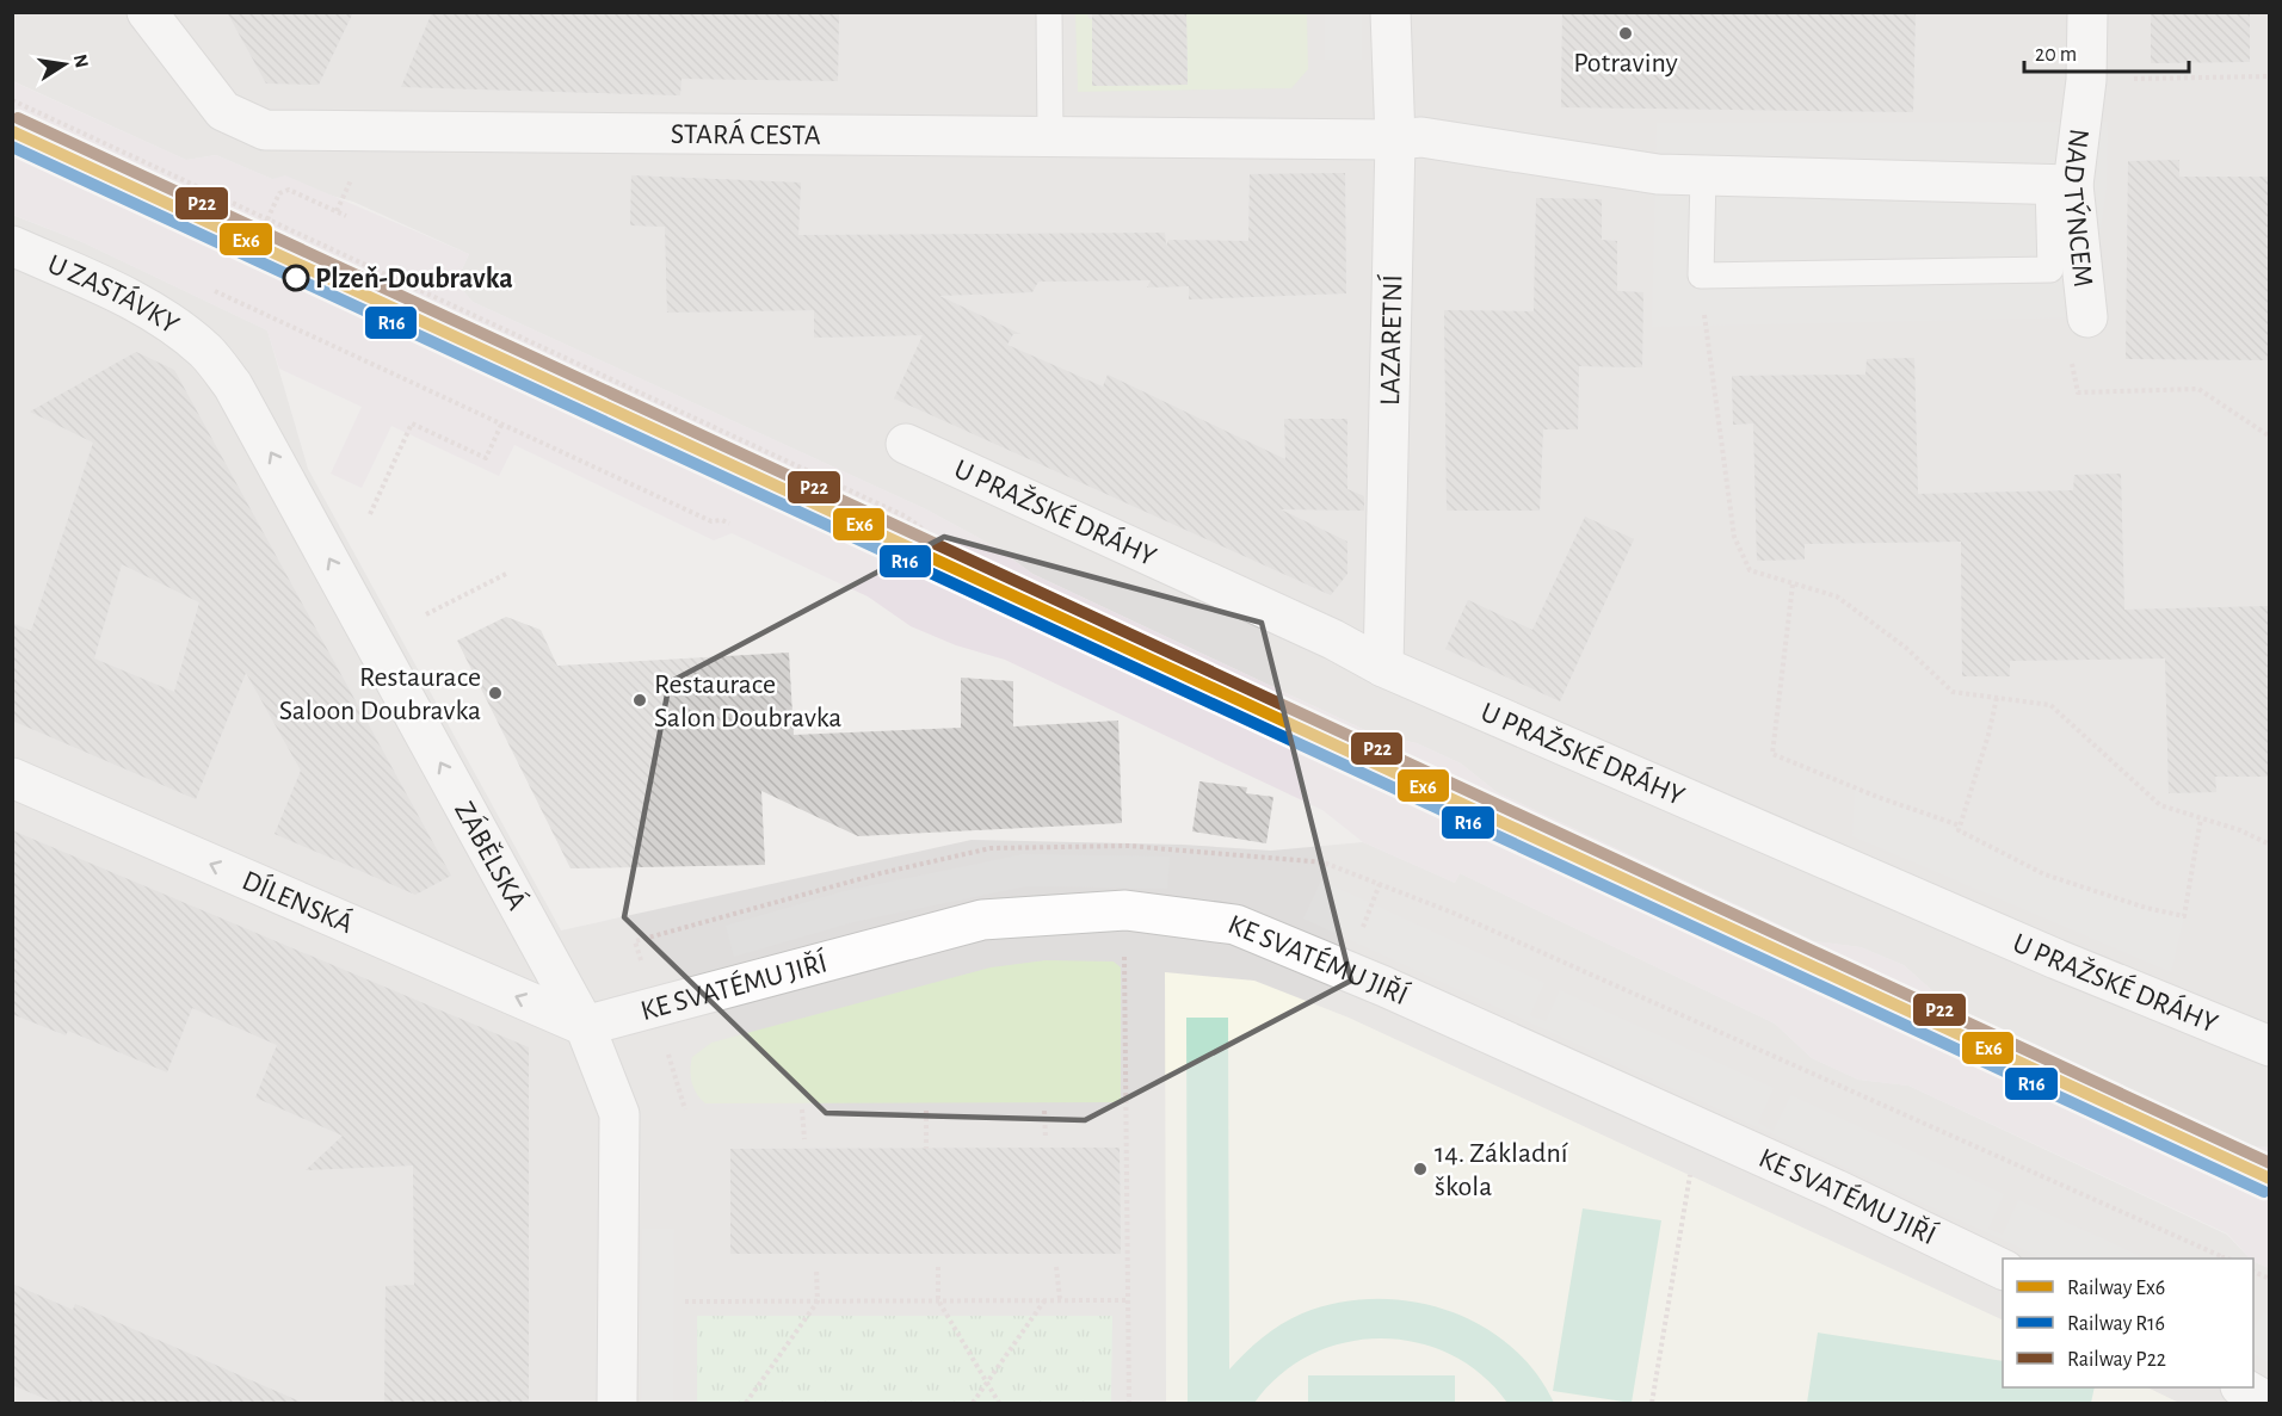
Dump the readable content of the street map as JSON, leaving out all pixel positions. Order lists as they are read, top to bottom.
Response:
{
  "streets": {
    "street": [
      "STARÁ CESTA",
      "NAD TÝNCEM",
      "U ZASTÁVKY",
      "LAZARETNÍ",
      "U PRAŽSKÉ DRÁHY",
      "ZÁBĚLSKÁ",
      "DÍLENSKÁ",
      "KE SVATÉMU JIŘÍ"
    ]
  },
  "crossings": [
    ["STARÁ CESTA", "NAD TÝNCEM"],
    ["STARÁ CESTA", "LAZARETNÍ"],
    ["U ZASTÁVKY", "ZÁBĚLSKÁ"],
    ["LAZARETNÍ", "U PRAŽSKÉ DRÁHY"],
    ["ZÁBĚLSKÁ", "DÍLENSKÁ"],
    ["ZÁBĚLSKÁ", "KE SVATÉMU JIŘÍ"],
    ["DÍLENSKÁ", "KE SVATÉMU JIŘÍ"]
  ],
  "one_way": ["ZÁBĚLSKÁ", "DÍLENSKÁ"],
  "places": [
    "Potraviny",
    "Plzeň-Doubravka",
    "Restaurace Saloon Doubravka",
    "Restaurace Salon Doubravka",
    "14. Základní škola"
  ],
  "lines": ["rail line P22", "rail line Ex6", "rail line R16"],
  "legend": ["Railway Ex6", "Railway R16", "Railway P22"],
  "scale_bar": "20 m",
  "north": "right"
}
